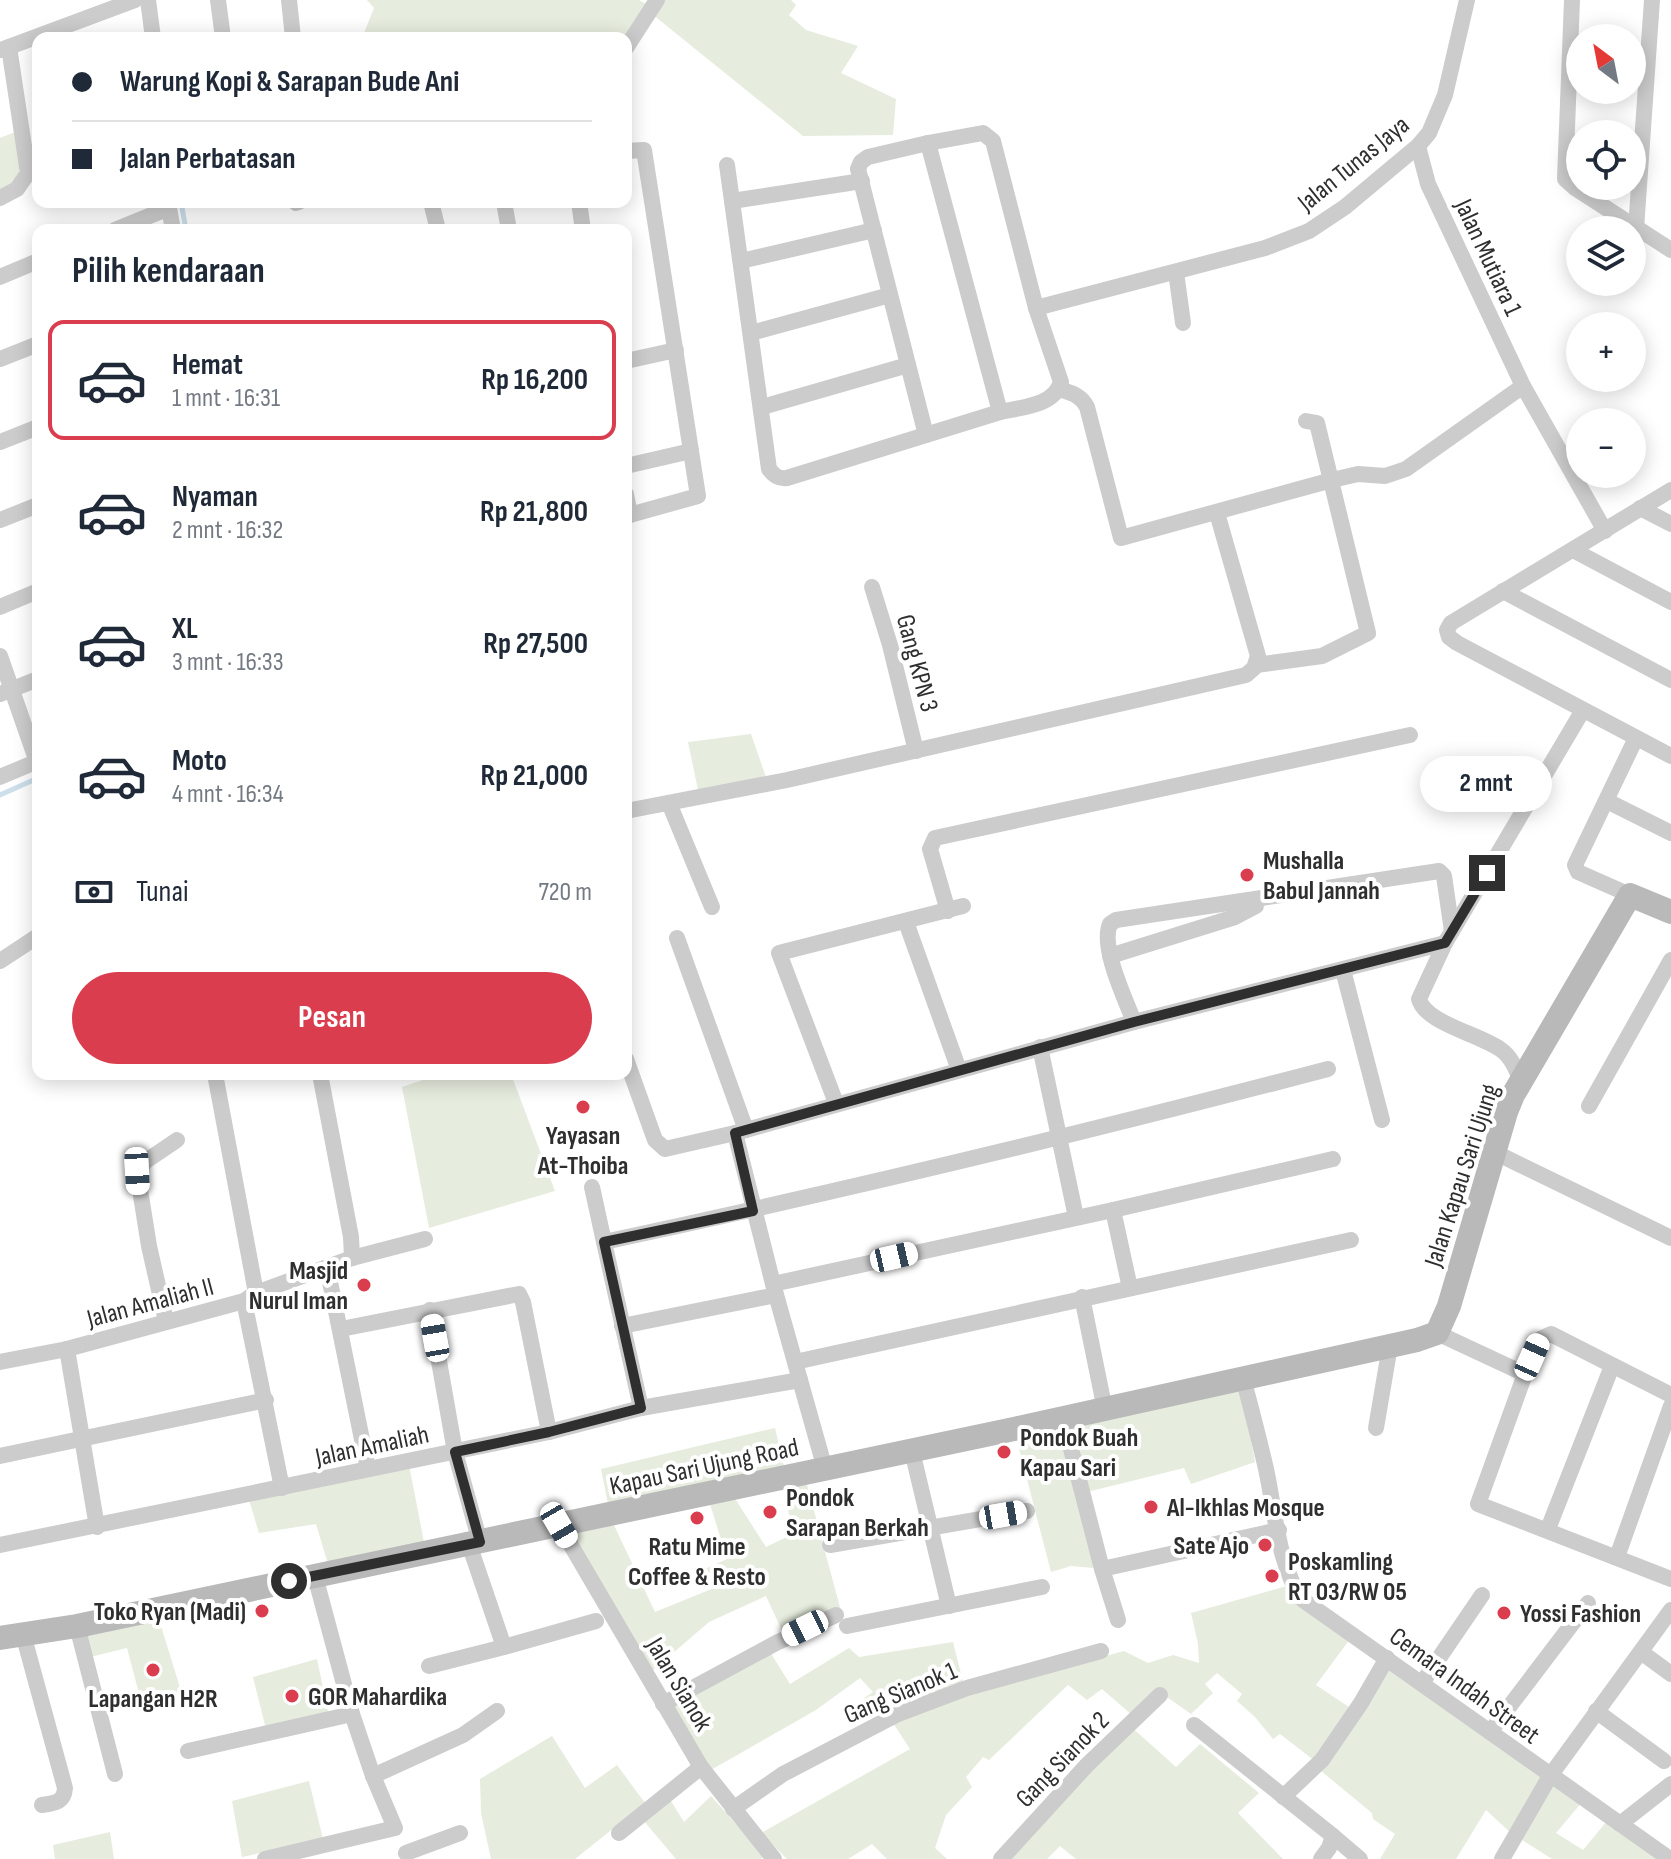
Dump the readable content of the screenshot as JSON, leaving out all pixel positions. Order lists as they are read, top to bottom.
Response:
{
  "streets": {
    "street": [
      "Jalan Tunas Jaya",
      "Jalan Mutiara 1",
      "Gang KPN 3",
      "Jalan Kapau Sari Ujung",
      "Jalan Amaliah II",
      "Jalan Amaliah",
      "Kapau Sari Ujung Road",
      "Jalan Sianok",
      "Cemara Indah Street",
      "Gang Sianok 1",
      "Gang Sianok 2"
    ]
  },
  "crossings": [
    ["Jalan Tunas Jaya", "Jalan Mutiara 1"],
    ["Jalan Kapau Sari Ujung", "Kapau Sari Ujung Road"],
    ["Kapau Sari Ujung Road", "Jalan Sianok"],
    ["Kapau Sari Ujung Road", "Cemara Indah Street"],
    ["Jalan Sianok", "Gang Sianok 1"]
  ],
  "places": [
    "Mushalla Babul Jannah",
    "Yayasan At-Thoiba",
    "Masjid Nurul Iman",
    "Pondok Buah Kapau Sari",
    "Al-Ikhlas Mosque",
    "Pondok Sarapan Berkah",
    "Ratu Mime Coffee & Resto",
    "Sate Ajo",
    "Poskamling RT 03/RW 05",
    "Toko Ryan (Madi)",
    "Yossi Fashion",
    "Lapangan H2R",
    "GOR Mahardika"
  ],
  "north": "top left",
  "page": {
    "map_buttons": ["+", "−"],
    "banner": ["Warung Kopi & Sarapan Bude Ani", "Jalan Perbatasan"],
    "heading": "Pilih kendaraan",
    "list": [
      {
        "name": "Hemat",
        "note": "1 mnt · 16:31",
        "value": "Rp 16,200"
      },
      {
        "name": "Nyaman",
        "note": "2 mnt · 16:32",
        "value": "Rp 21,800"
      },
      {
        "name": "XL",
        "note": "3 mnt · 16:33",
        "value": "Rp 27,500"
      },
      {
        "name": "Moto",
        "note": "4 mnt · 16:34",
        "value": "Rp 21,000"
      }
    ],
    "bubble": "2 mnt",
    "pay": ["Tunai", "720 m"],
    "buttons": "Pesan"
  }
}
